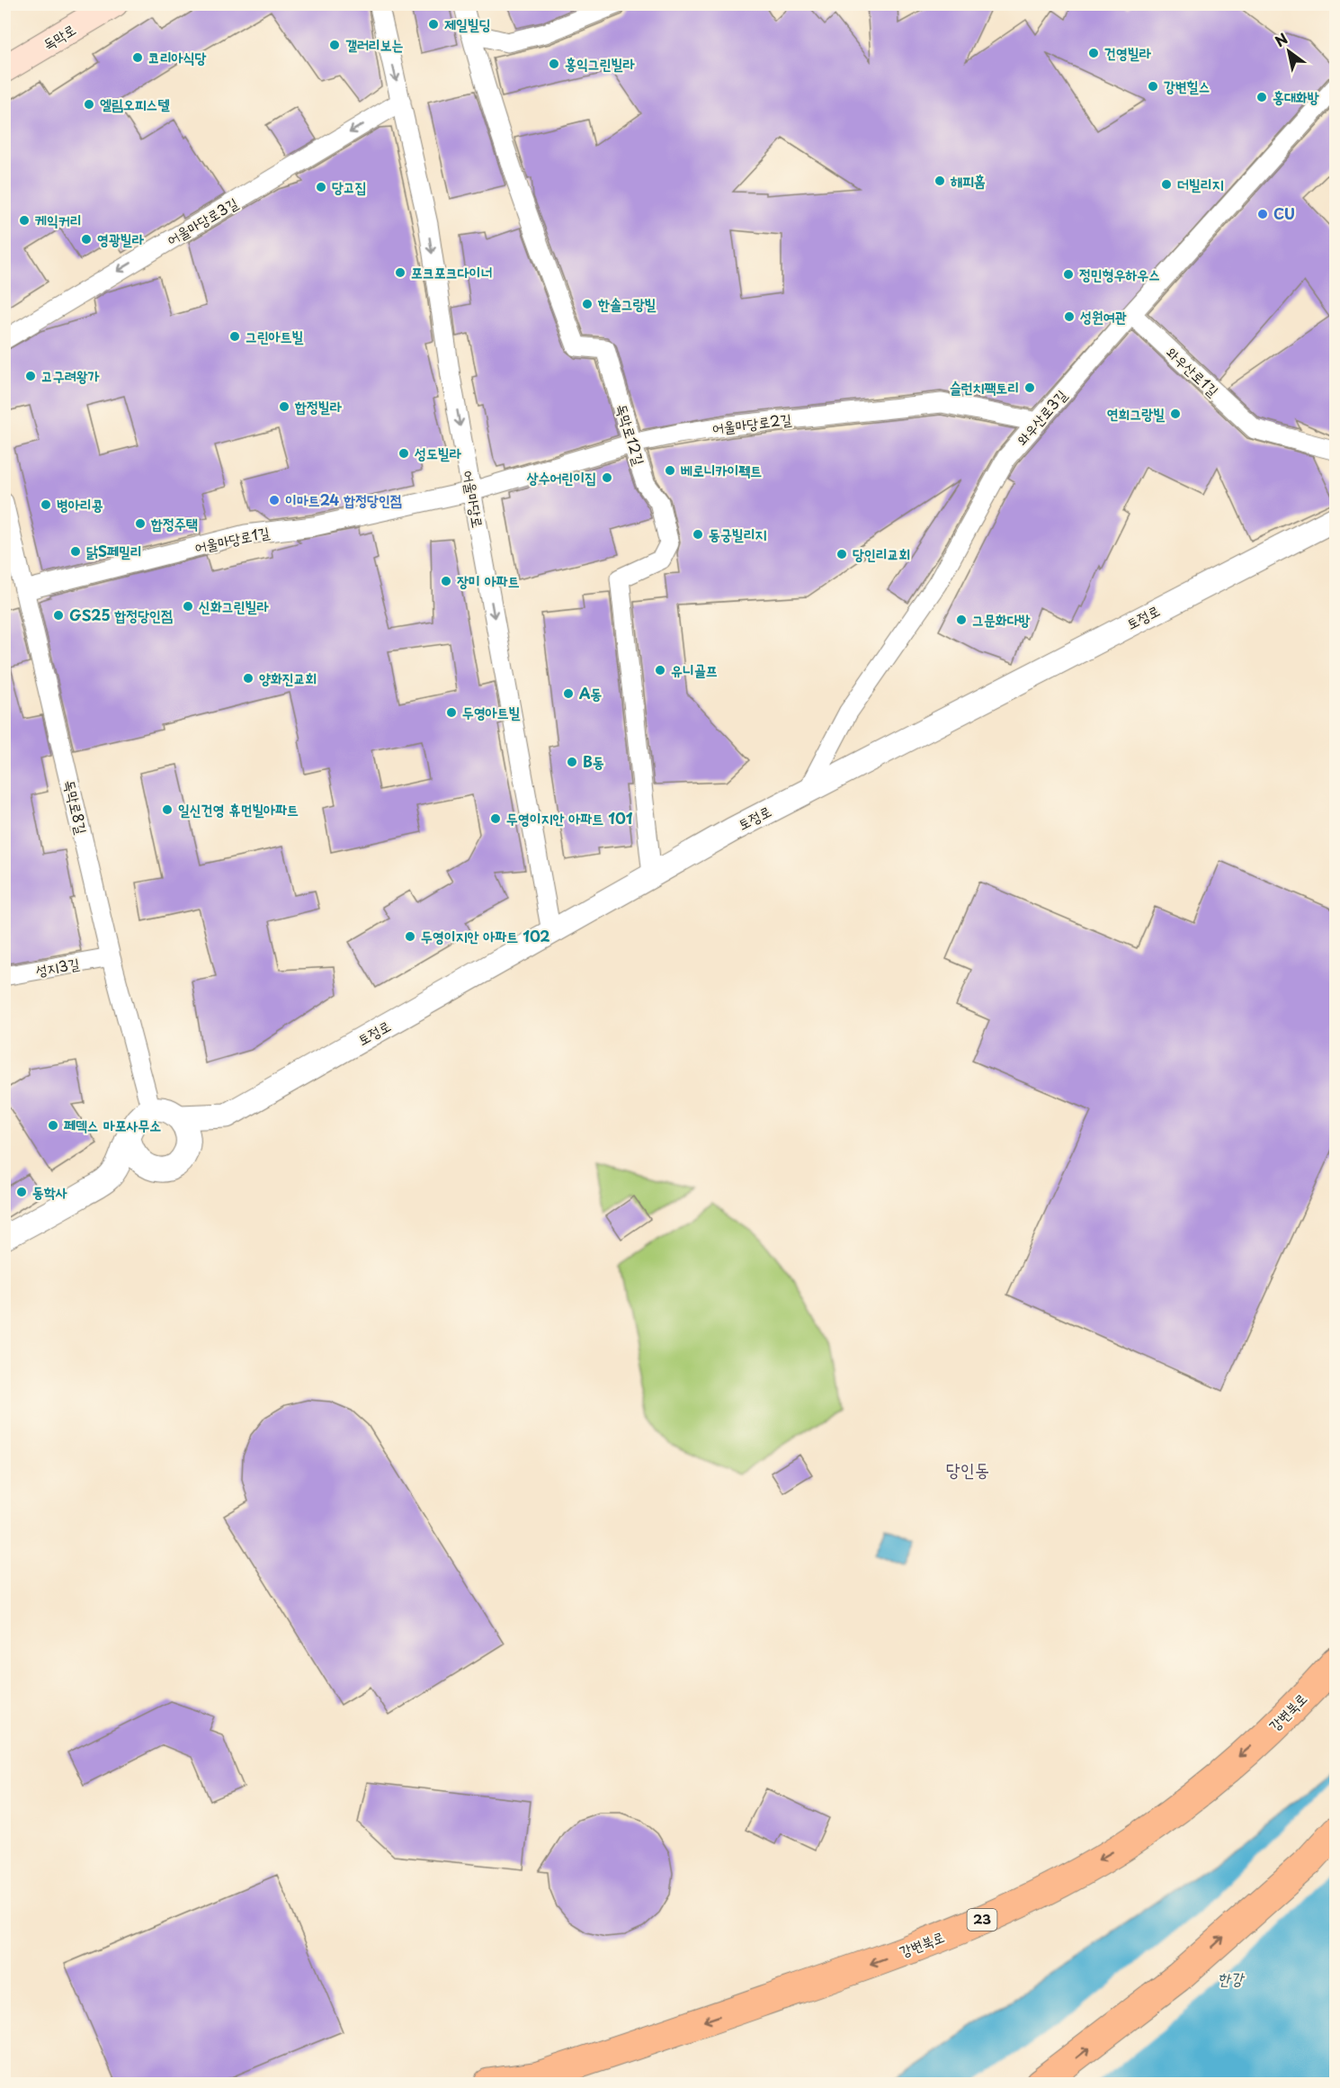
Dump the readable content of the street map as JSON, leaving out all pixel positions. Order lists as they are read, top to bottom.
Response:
{
  "streets": {
    "highway": ["강변북로", "23"],
    "main road": ["독막로"],
    "street": [
      "어울마당로3길",
      "와우산로1길",
      "와우산로3길",
      "어울마당로2길",
      "독막로12길",
      "어울마당로",
      "어울마당로1길",
      "토정로",
      "독막로8길",
      "성지3길"
    ]
  },
  "crossings": [
    ["어울마당로3길", "어울마당로"],
    ["와우산로1길", "와우산로3길"],
    ["와우산로3길", "어울마당로2길"],
    ["와우산로3길", "토정로"],
    ["어울마당로2길", "독막로12길"],
    ["어울마당로2길", "어울마당로"],
    ["어울마당로2길", "어울마당로1길"],
    ["독막로12길", "토정로"],
    ["어울마당로", "어울마당로1길"],
    ["어울마당로", "토정로"],
    ["어울마당로1길", "독막로8길"],
    ["토정로", "독막로8길"],
    ["독막로8길", "성지3길"]
  ],
  "one_way": ["어울마당로3길", "어울마당로"],
  "districts": ["당인동"],
  "water": ["한강"],
  "places": [
    "제일빌딩",
    "갤러리보는",
    "건영빌라",
    "코리아식당",
    "홍익그린빌라",
    "강변힐스",
    "홍대화방",
    "엘림오피스텔",
    "해피홈",
    "더빌리지",
    "당고집",
    "CU",
    "케익커리",
    "영광빌라",
    "포크포크다이너",
    "정민형우하우스",
    "한솔그랑빌",
    "성원여관",
    "그린아트빌",
    "고구려왕가",
    "슬런치팩토리",
    "합정빌라",
    "연희그랑빌",
    "성도빌라",
    "베로니카이펙트",
    "상수어린이집",
    "이마트24 합정당인점",
    "병아리콩",
    "합정주택",
    "동궁빌리지",
    "닭S페밀리",
    "당인리교회",
    "장미 아파트",
    "신화그린빌라",
    "GS25 합정당인점",
    "그문화다방",
    "유니골프",
    "양화진교회",
    "A동",
    "두영아트빌",
    "B동",
    "일신건영 휴먼빌아파트",
    "두영이지안 아파트 101",
    "두영이지안 아파트 102",
    "페덱스 마포사무소",
    "동학사"
  ],
  "north": "top left"
}
